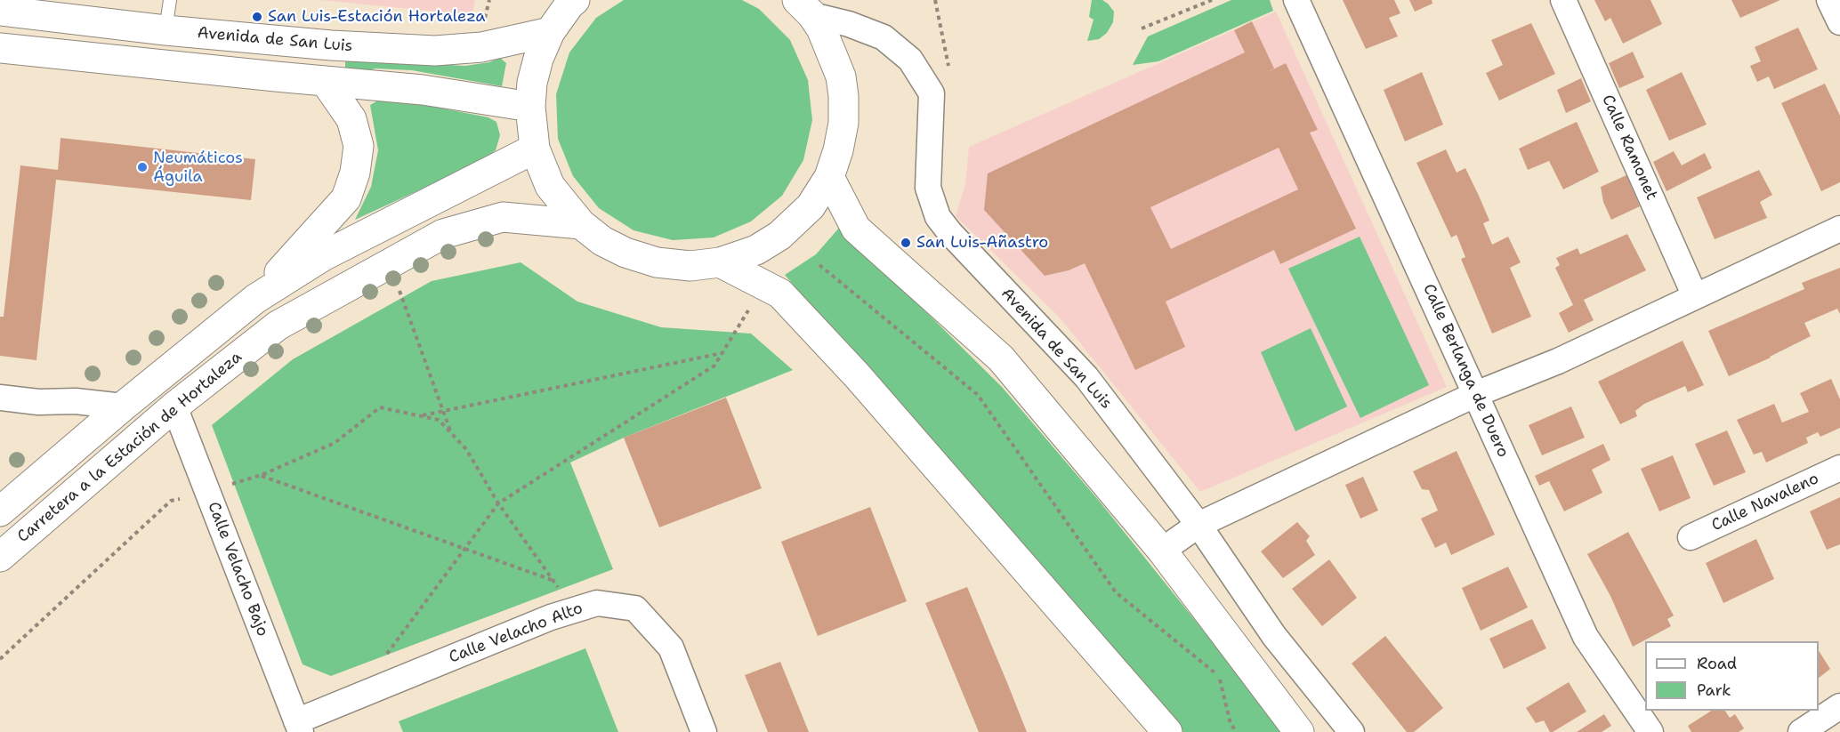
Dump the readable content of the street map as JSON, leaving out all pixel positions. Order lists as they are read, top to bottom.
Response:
{
  "streets": {
    "street": [
      "Avenida de San Luis",
      "Calle Ramonet",
      "Calle Berlanga de Duero",
      "Carretera a la Estación de Hortaleza",
      "Calle Navaleno",
      "Calle Velacho Bajo",
      "Calle Velacho Alto"
    ]
  },
  "crossings": [
    ["Carretera a la Estación de Hortaleza", "Calle Velacho Bajo"],
    ["Calle Velacho Bajo", "Calle Velacho Alto"]
  ],
  "places": ["San Luis-Estación Hortaleza", "Neumáticos Águila", "San Luis-Añastro"],
  "legend": ["Road", "Park"]
}
